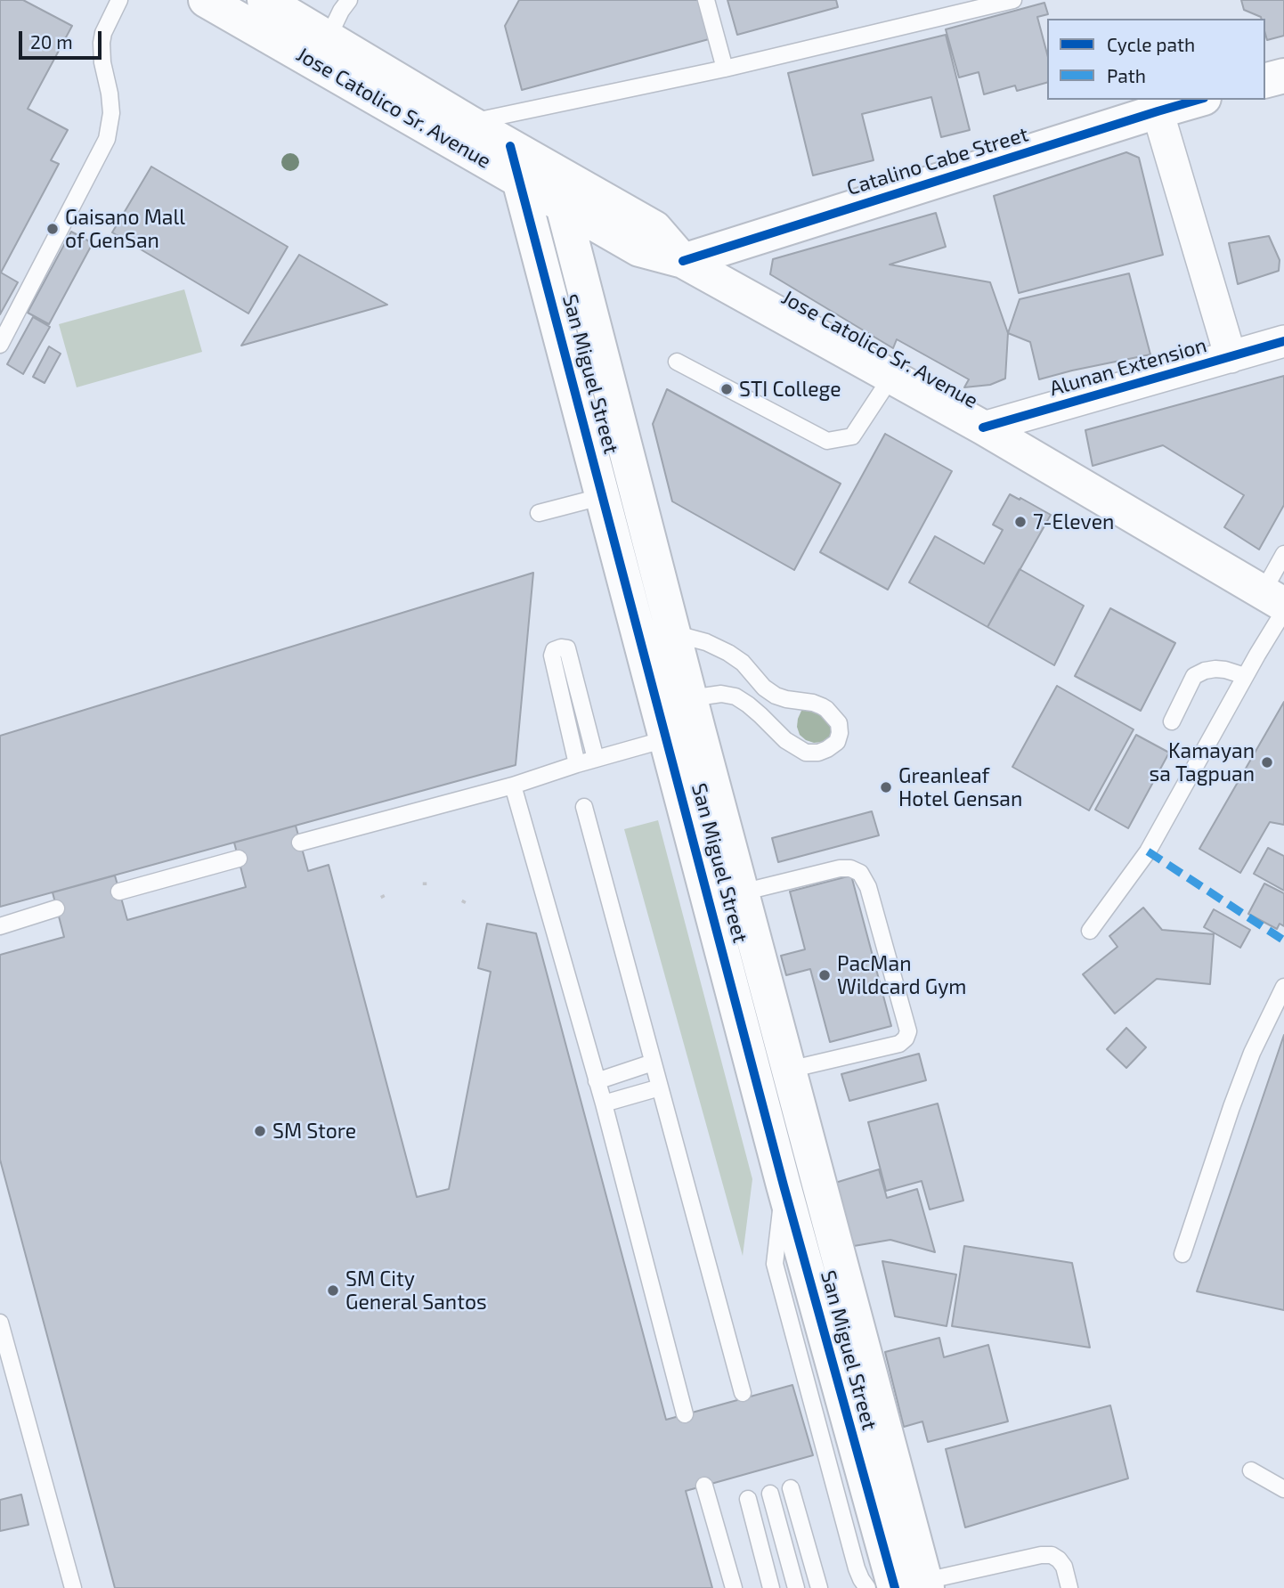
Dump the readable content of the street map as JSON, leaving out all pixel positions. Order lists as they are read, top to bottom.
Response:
{
  "streets": {
    "street": [
      "Jose Catolico Sr. Avenue",
      "Catalino Cabe Street",
      "Alunan Extension",
      "San Miguel Street"
    ]
  },
  "crossings": [
    ["Jose Catolico Sr. Avenue", "Catalino Cabe Street"],
    ["Jose Catolico Sr. Avenue", "Alunan Extension"],
    ["Jose Catolico Sr. Avenue", "San Miguel Street"]
  ],
  "places": [
    "Gaisano Mall of GenSan",
    "STI College",
    "7-Eleven",
    "Kamayan sa Tagpuan",
    "Greanleaf Hotel Gensan",
    "PacMan Wildcard Gym",
    "SM Store",
    "SM City General Santos"
  ],
  "legend": ["Cycle path", "Path"],
  "scale_bar": "20 m"
}
